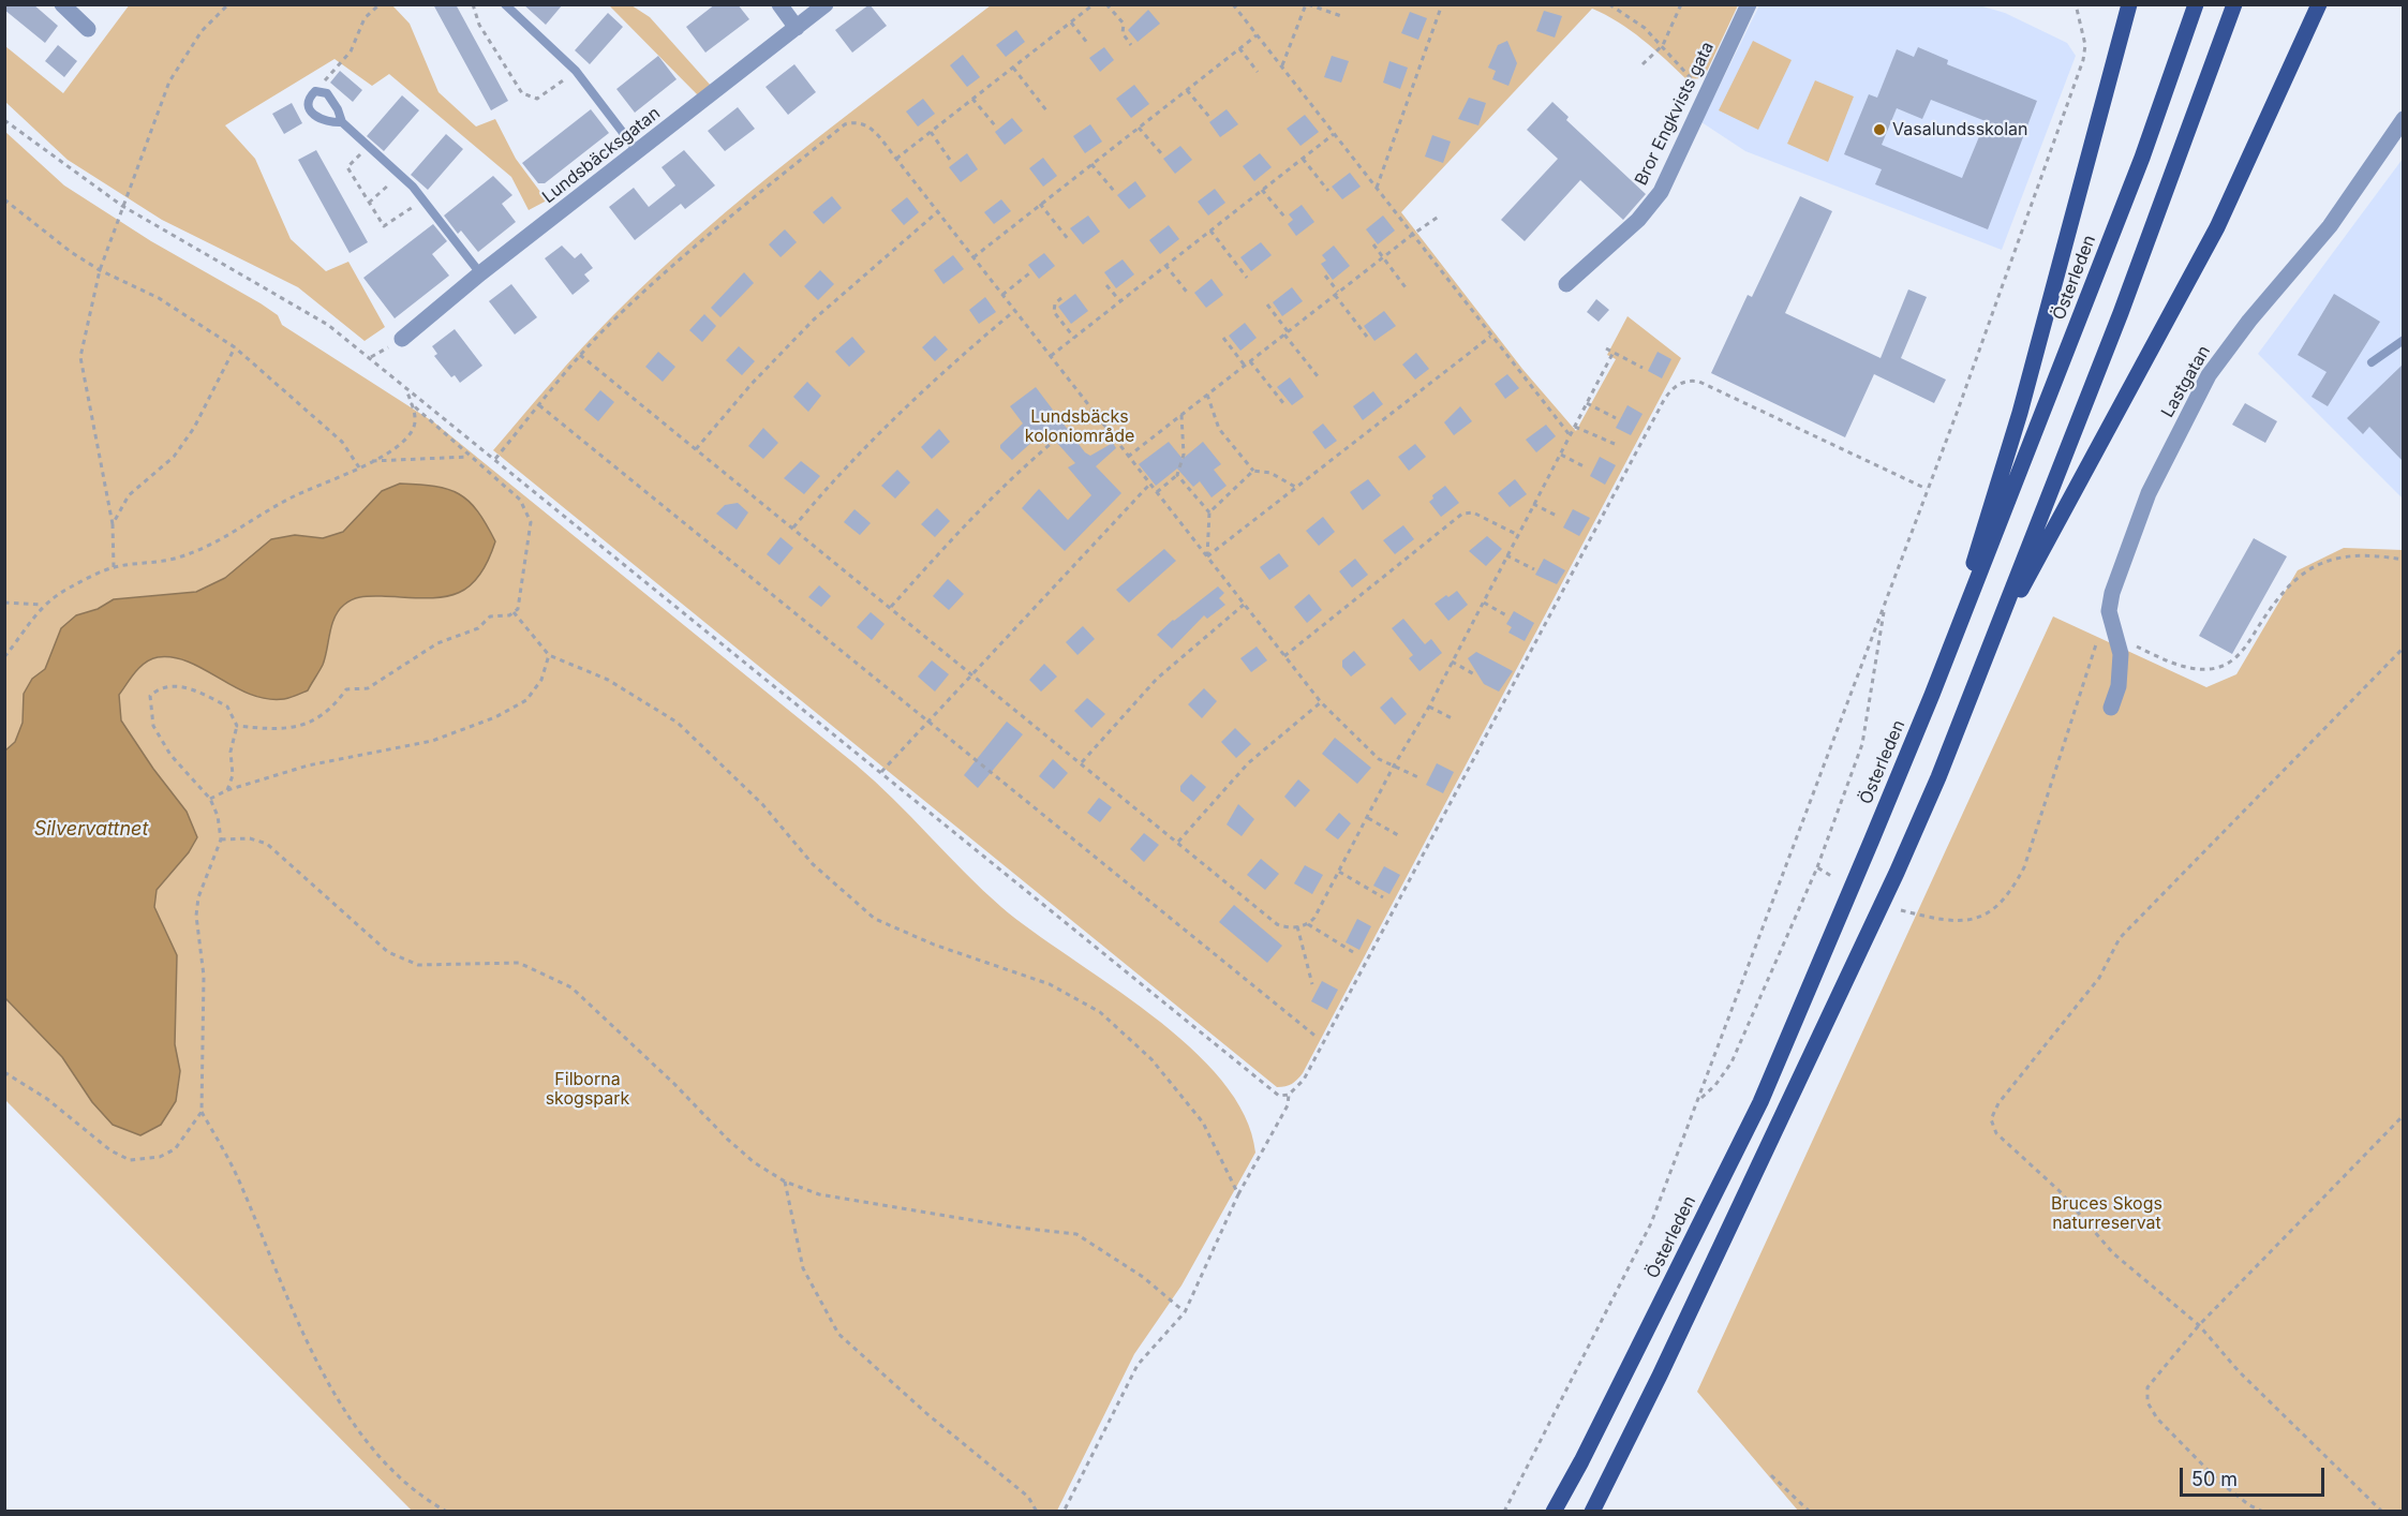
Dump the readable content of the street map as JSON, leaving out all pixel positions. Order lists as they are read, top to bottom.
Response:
{
  "streets": {
    "main road": ["Österleden"],
    "street": ["Bror Engkvists gata", "Lundsbäcksgatan", "Lastgatan"]
  },
  "water": ["Silvervattnet"],
  "parks": ["Lundsbäcks koloniområde", "Filborna skogspark", "Bruces Skogs naturreservat"],
  "places": ["Vasalundsskolan"],
  "scale_bar": "50 m"
}
